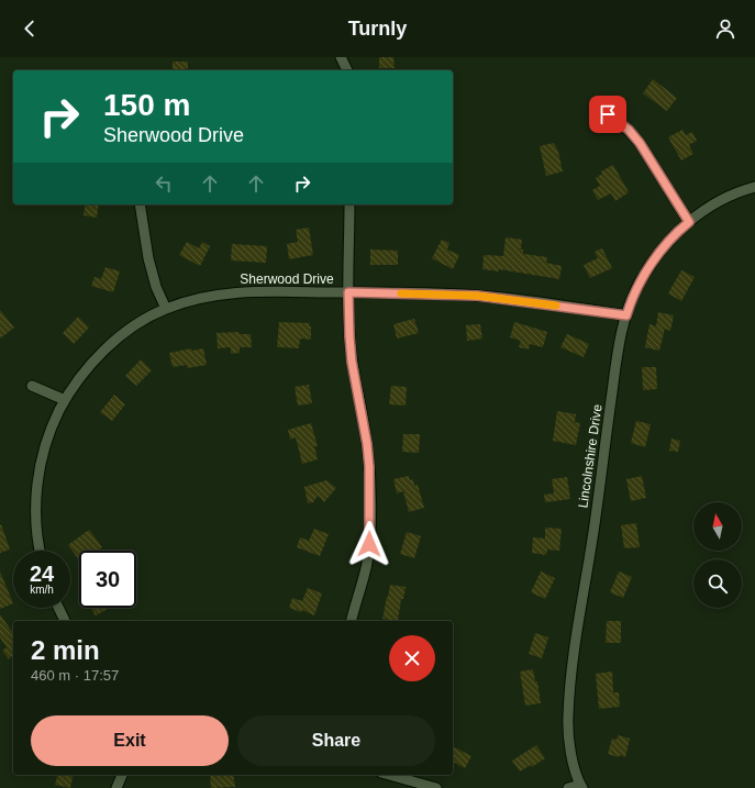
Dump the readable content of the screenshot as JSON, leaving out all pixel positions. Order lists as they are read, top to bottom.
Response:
{
  "streets": {
    "street": ["Sherwood Drive", "Lincolnshire Drive"]
  },
  "crossings": [
    ["Sherwood Drive", "Lincolnshire Drive"]
  ],
  "north": "top",
  "page": {
    "header": "Turnly",
    "turn": ["150 m", "Sherwood Drive"],
    "speed": "24 km/h",
    "limit": "30",
    "heading": ["2 min", "460 m · 17:57"],
    "buttons": ["Exit", "Share"]
  }
}
